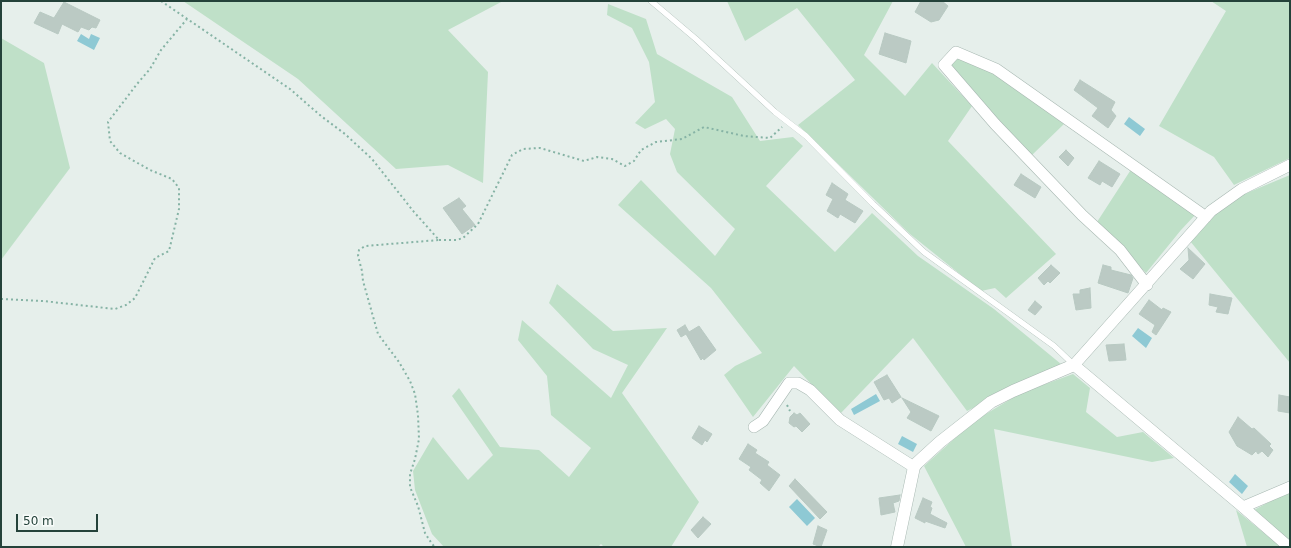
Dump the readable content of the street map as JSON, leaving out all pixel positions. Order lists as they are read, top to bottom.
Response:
{
  "scale_bar": "50 m"
}
